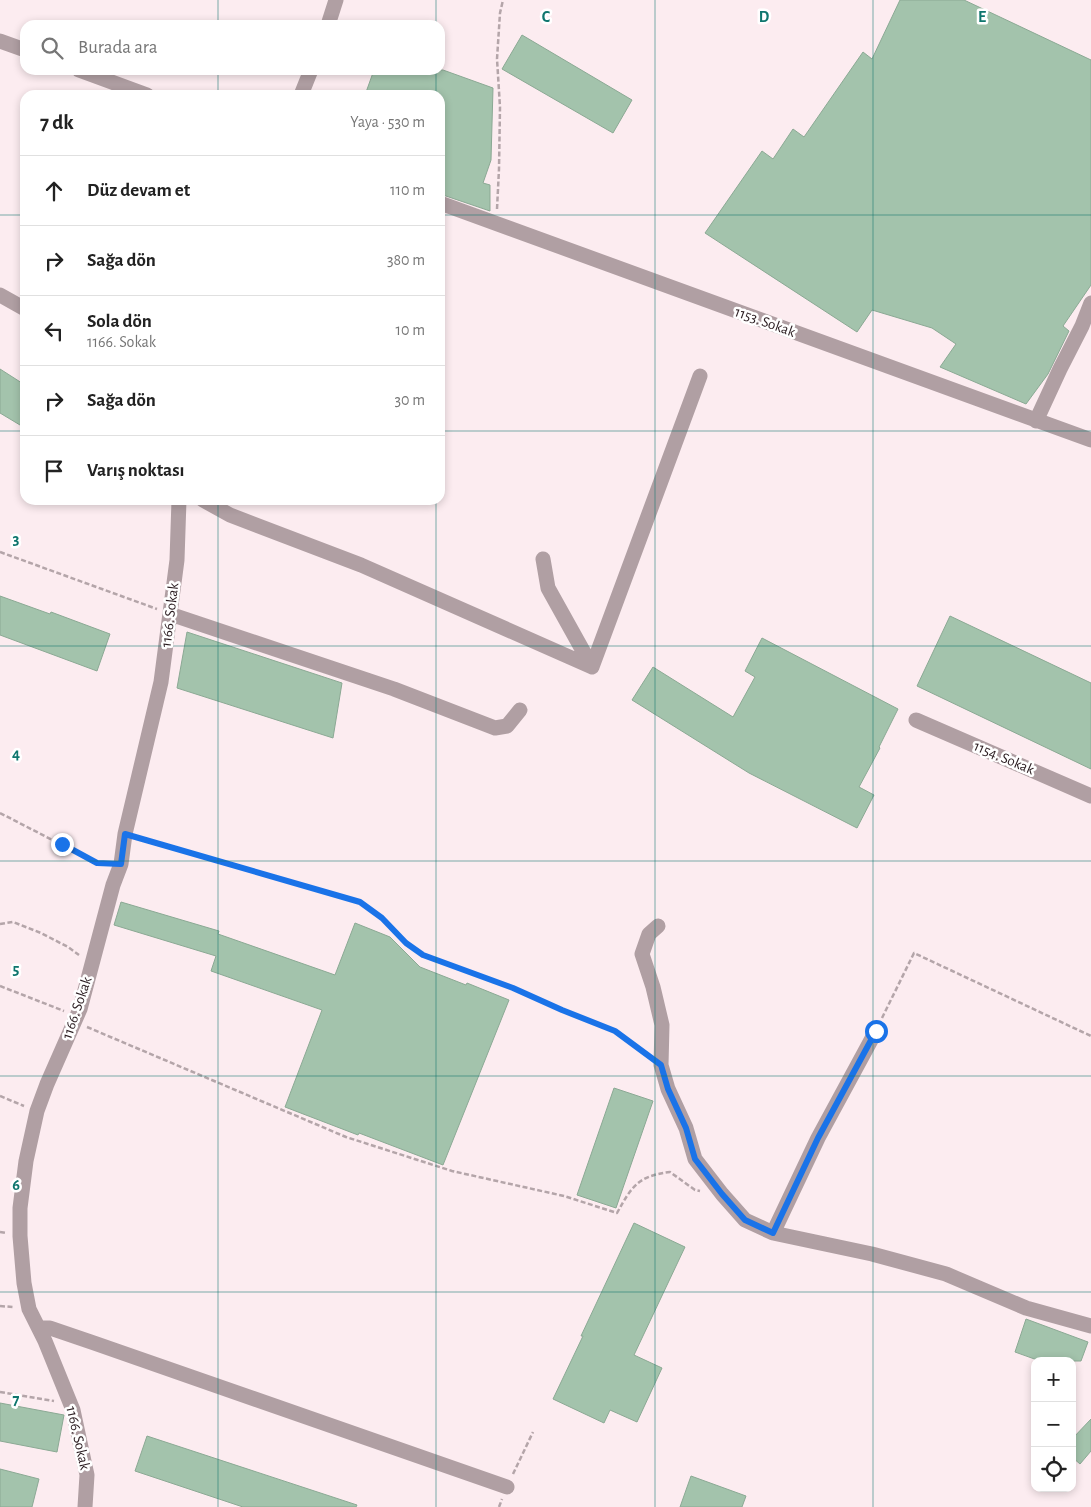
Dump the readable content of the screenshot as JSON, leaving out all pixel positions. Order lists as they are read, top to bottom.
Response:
{
  "streets": {
    "street": ["1153. Sokak", "1166. Sokak", "1154. Sokak"]
  },
  "page": {
    "search": "Burada ara",
    "heading": ["7 dk", "Yaya · 530 m"],
    "list": [
      ["Düz devam et", "110 m"],
      ["Sağa dön", "380 m"],
      ["Sola dön", "1166. Sokak", "10 m"],
      ["Sağa dön", "30 m"],
      "Varış noktası"
    ],
    "map_buttons": ["+", "−"]
  },
  "grid": {
    "columns": ["C", "D", "E"],
    "rows": [
      "3",
      "4",
      "5",
      "6",
      "7"
    ]
  }
}
